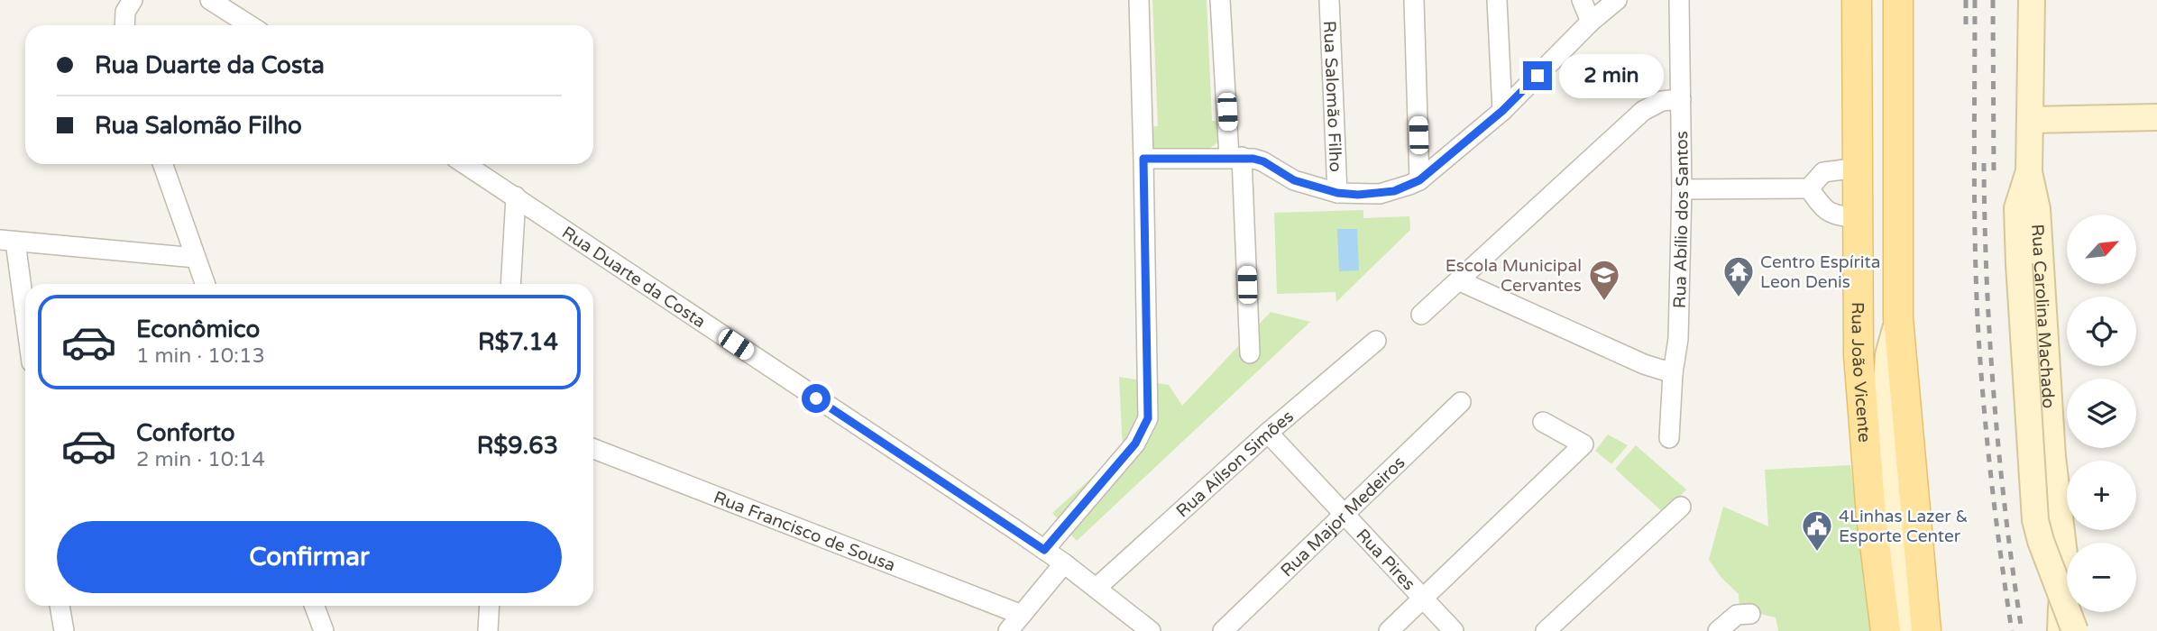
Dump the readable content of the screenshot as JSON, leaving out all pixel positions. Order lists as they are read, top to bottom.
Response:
{
  "streets": {
    "main road": ["Rua Carolina Machado", "Rua João Vicente"],
    "street": [
      "Rua Salomão Filho",
      "Rua Abílio dos Santos",
      "Rua Duarte da Costa",
      "Rua Aílson Simões",
      "Rua Major Medeiros",
      "Rua Francisco de Sousa",
      "Rua Pires"
    ]
  },
  "crossings": [
    ["Rua Duarte da Costa", "Rua Aílson Simões"],
    ["Rua Aílson Simões", "Rua Pires"],
    ["Rua Major Medeiros", "Rua Pires"]
  ],
  "places": {
    "temple": ["Centro Espírita Leon Denis"],
    "school or university": ["Escola Municipal Cervantes"],
    "public building": ["4Linhas Lazer & Esporte Center"]
  },
  "north": "top right",
  "page": {
    "banner": ["Rua Duarte da Costa", "Rua Salomão Filho"],
    "bubble": "2 min",
    "map_buttons": ["+", "−"],
    "list": [
      {
        "name": "Econômico",
        "note": "1 min · 10:13",
        "value": "R$7.14"
      },
      {
        "name": "Conforto",
        "note": "2 min · 10:14",
        "value": "R$9.63"
      }
    ],
    "buttons": "Confirmar"
  }
}
